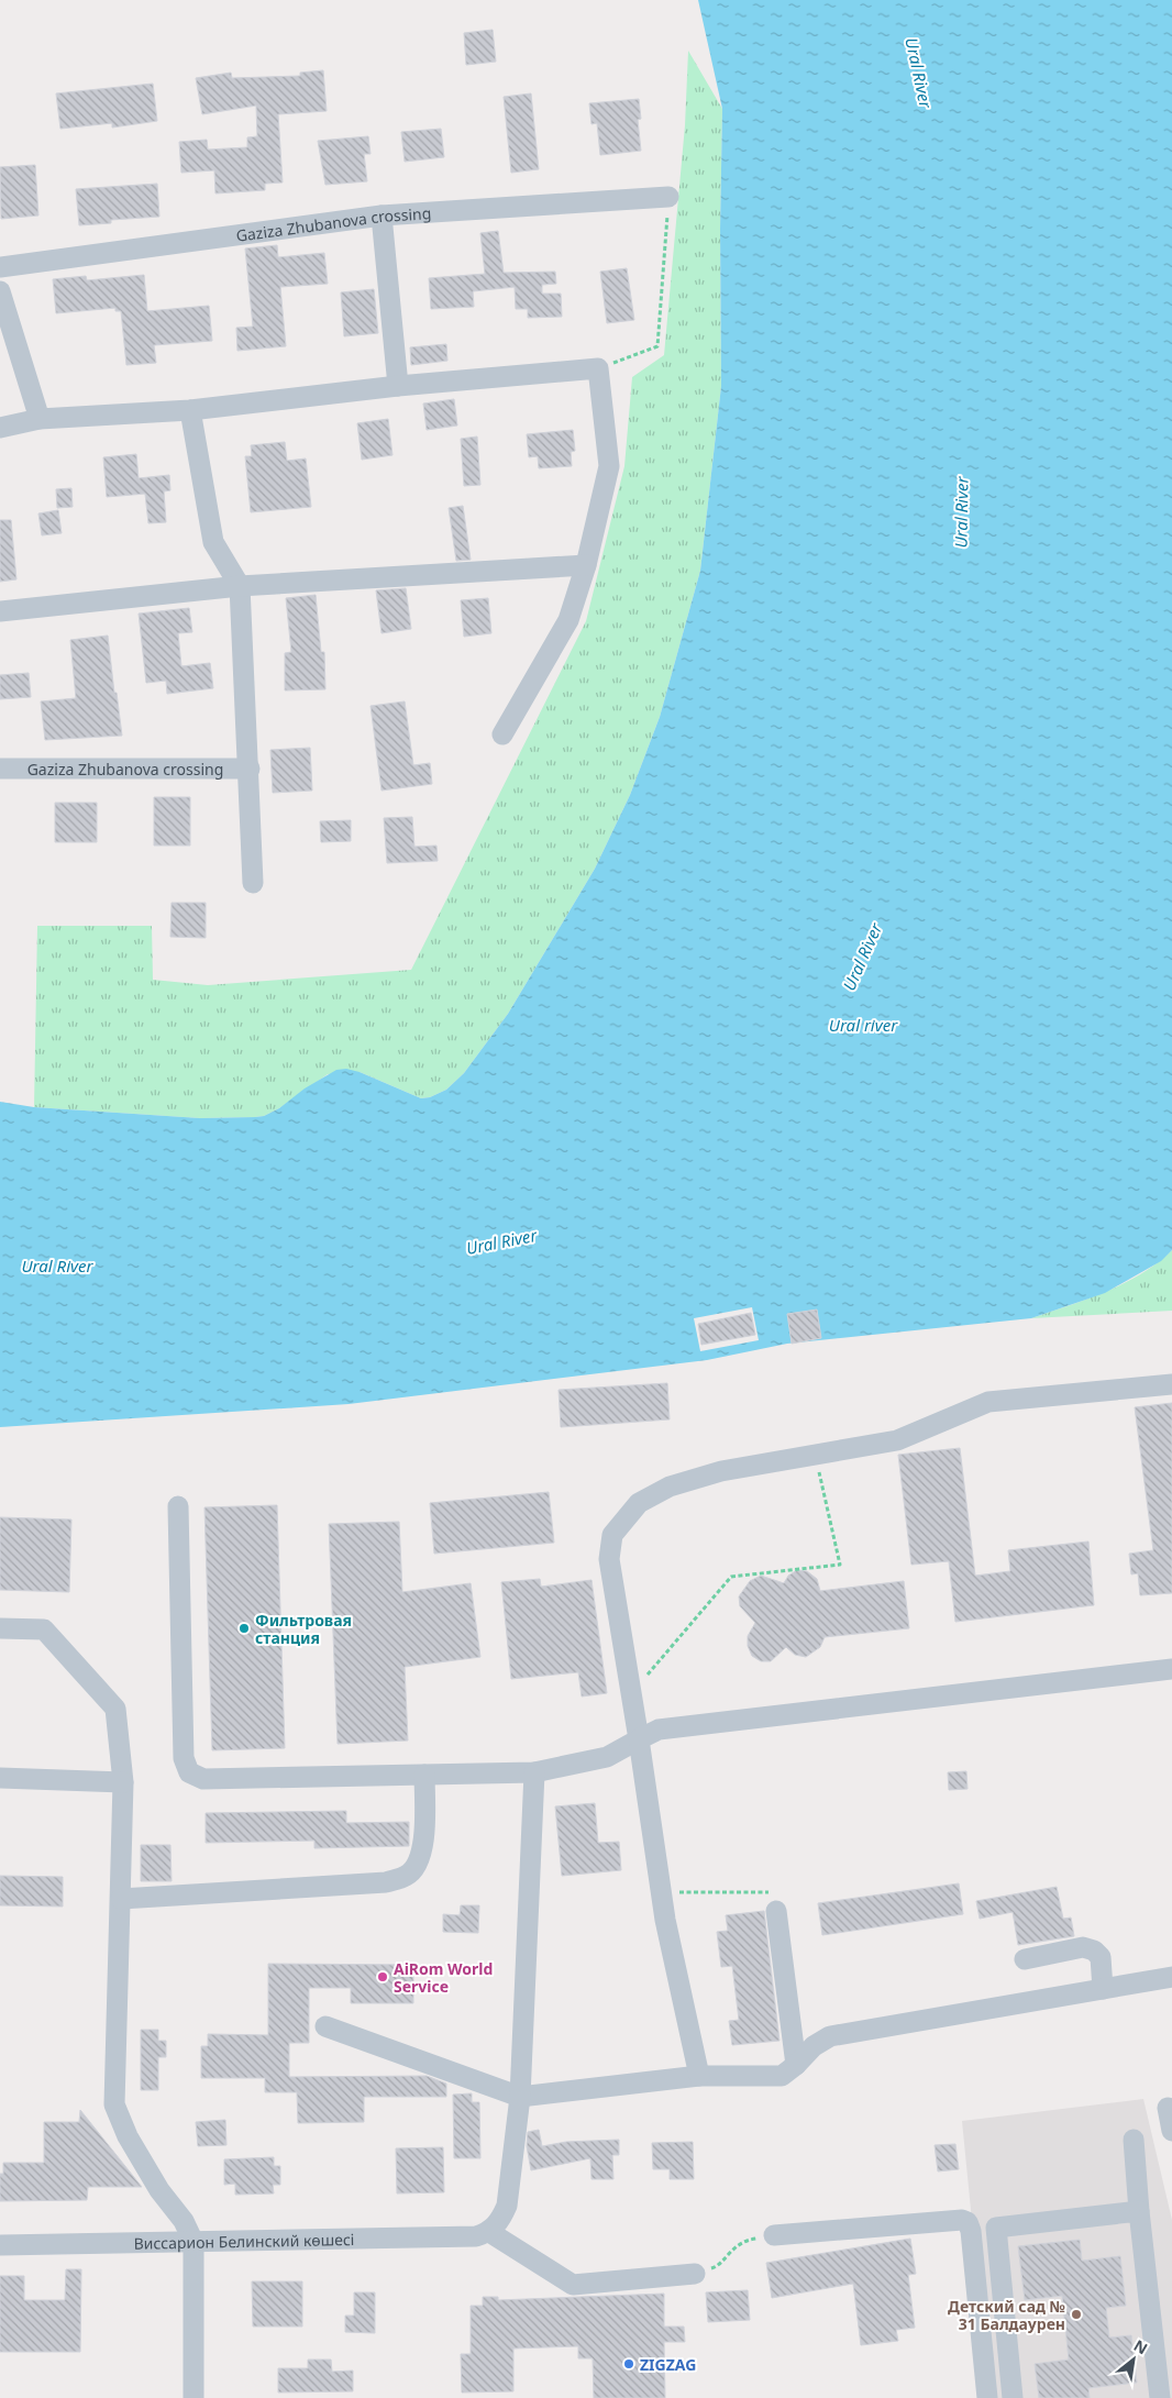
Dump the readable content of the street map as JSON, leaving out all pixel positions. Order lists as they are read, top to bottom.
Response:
{
  "streets": {
    "street": ["Gaziza Zhubanova crossing", "Виссарион Белинский көшесі"]
  },
  "water": ["Ural River", "Ural river"],
  "places": [
    "Фильтровая станция",
    "AiRom World Service",
    "Детский сад № 31 Балдаурен",
    "ZIGZAG"
  ],
  "north": "top right"
}
